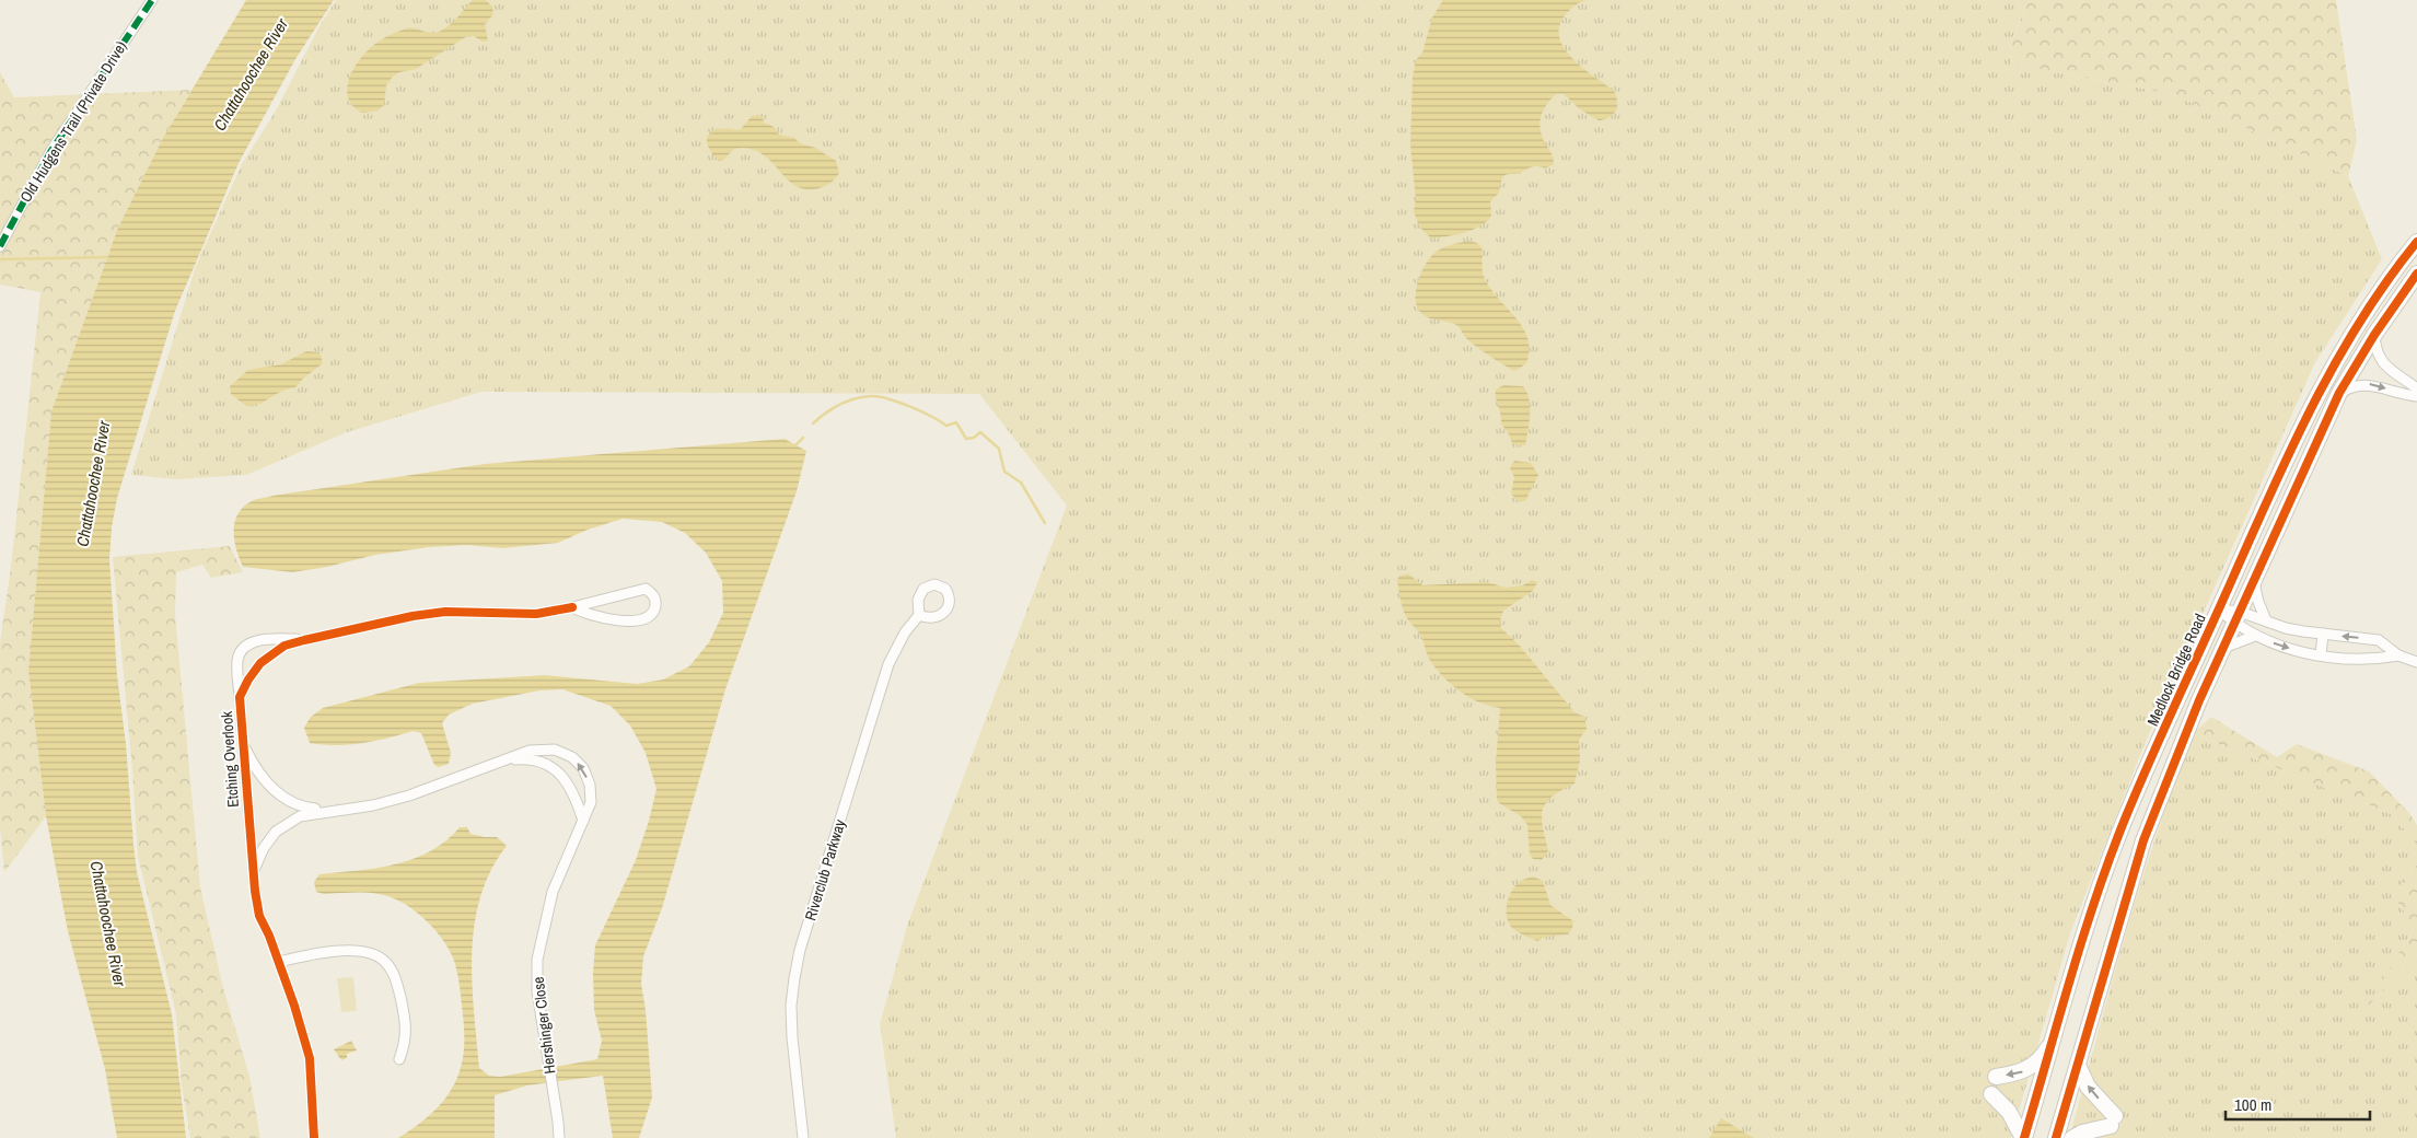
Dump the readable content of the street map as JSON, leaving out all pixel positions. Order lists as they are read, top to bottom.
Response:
{
  "streets": {
    "highway": ["Medlock Bridge Road"],
    "street": [
      "Old Hudgens Trail (Private Drive)",
      "Etching Overlook",
      "Riverclub Parkway",
      "Hershinger Close"
    ]
  },
  "crossings": [
    ["Etching Overlook", "Hershinger Close"]
  ],
  "water": ["Chattahoochee River"],
  "scale_bar": "100 m"
}
